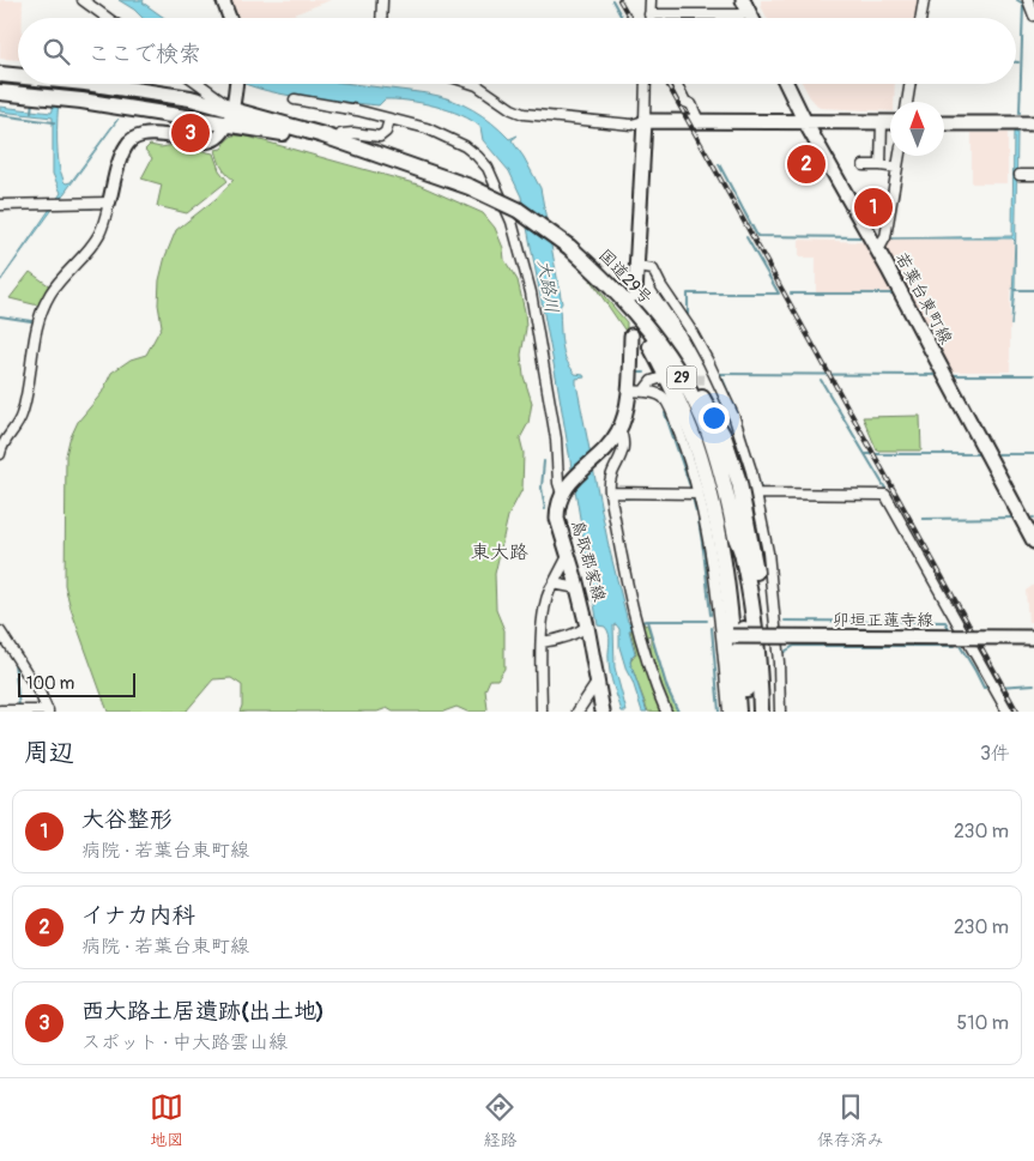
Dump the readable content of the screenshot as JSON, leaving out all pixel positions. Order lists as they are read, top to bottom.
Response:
{
  "streets": {
    "highway": ["国道29号", "29"],
    "main road": ["若葉台東町線", "鳥取郡家線", "卯垣正蓮寺線"]
  },
  "districts": ["東大路"],
  "water": ["大路川"],
  "scale_bar": "100 m",
  "north": "top",
  "page": {
    "search": "ここで検索",
    "pins": ["3", "2", "1"],
    "scale": "100 m",
    "heading": ["周辺", "3件"],
    "list": [
      {
        "mark": "1",
        "name": "大谷整形",
        "note": "病院 · 若葉台東町線",
        "value": "230 m"
      },
      {
        "mark": "2",
        "name": "イナカ内科",
        "note": "病院 · 若葉台東町線",
        "value": "230 m"
      },
      {
        "mark": "3",
        "name": "西大路土居遺跡(出土地)",
        "note": "スポット · 中大路雲山線",
        "value": "510 m"
      }
    ],
    "nav": ["地図", "経路", "保存済み"]
  }
}
